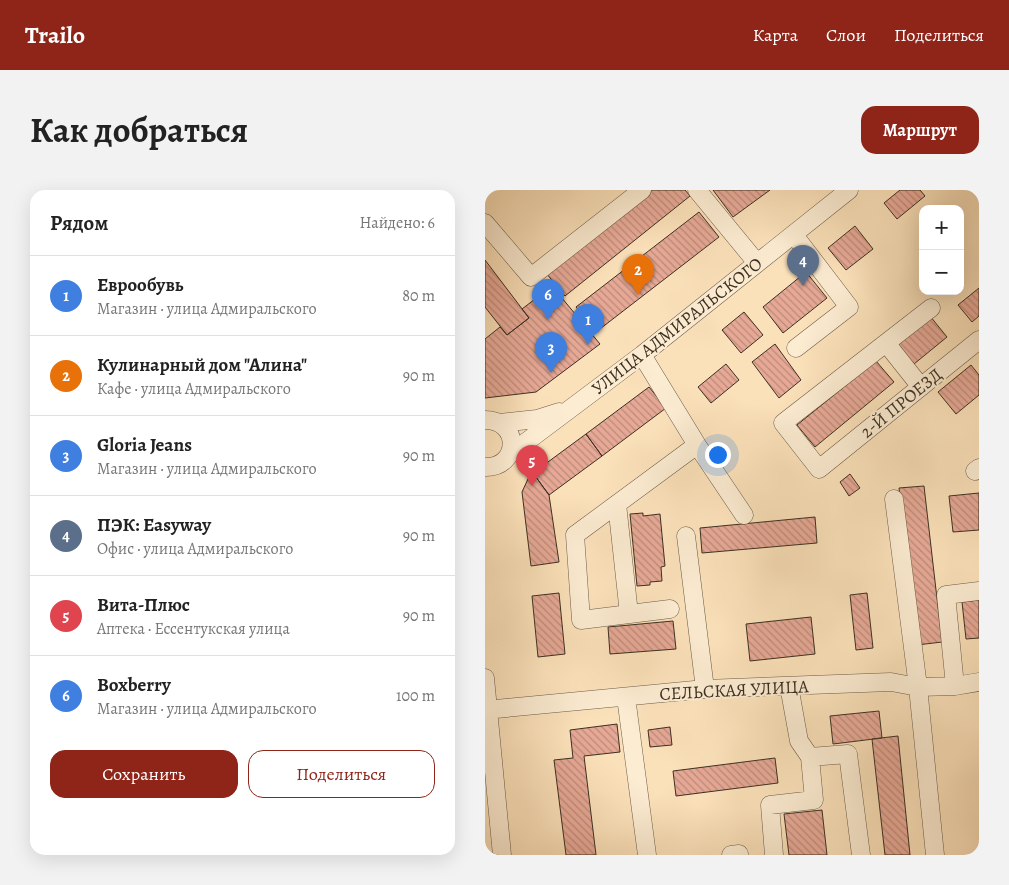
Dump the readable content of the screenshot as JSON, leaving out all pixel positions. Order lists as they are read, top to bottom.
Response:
{
  "streets": {
    "street": ["УЛИЦА АДМИРАЛЬСКОГО", "2-Й ПРОЕЗД", "СЕЛЬСКАЯ УЛИЦА"]
  },
  "page": {
    "header": "Trailo",
    "nav": ["Карта", "Слои", "Поделиться"],
    "title": "Как добраться",
    "buttons": [
      "Маршрут",
      ["Сохранить", "Поделиться"]
    ],
    "heading": ["Рядом", "Найдено: 6"],
    "map_buttons": ["+", "−"],
    "pins": [
      "4",
      "2",
      "6",
      "1",
      "3",
      "5"
    ],
    "list": [
      {
        "mark": "1",
        "name": "Еврообувь",
        "note": "Магазин · улица Адмиральского",
        "value": "80 m"
      },
      {
        "mark": "2",
        "name": "Кулинарный дом \"Алина\"",
        "note": "Кафе · улица Адмиральского",
        "value": "90 m"
      },
      {
        "mark": "3",
        "name": "Gloria Jeans",
        "note": "Магазин · улица Адмиральского",
        "value": "90 m"
      },
      {
        "mark": "4",
        "name": "ПЭК: Easyway",
        "note": "Офис · улица Адмиральского",
        "value": "90 m"
      },
      {
        "mark": "5",
        "name": "Вита-Плюс",
        "note": "Аптека · Ессентукская улица",
        "value": "90 m"
      },
      {
        "mark": "6",
        "name": "Boxberry",
        "note": "Магазин · улица Адмиральского",
        "value": "100 m"
      }
    ]
  }
}
